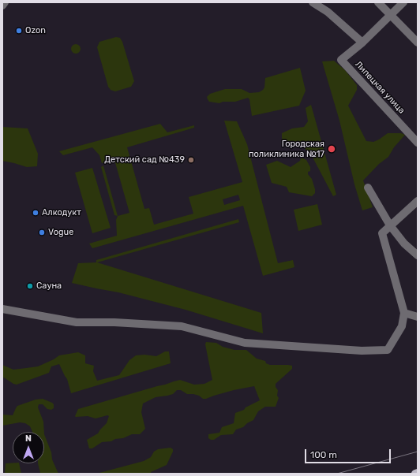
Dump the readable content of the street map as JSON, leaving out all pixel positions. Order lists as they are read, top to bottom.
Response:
{
  "streets": {
    "street": ["Липецкая улица"]
  },
  "places": [
    "Ozon",
    "Городская поликлиника №17",
    "Детский сад №439",
    "Алкодукт",
    "Vogue",
    "Сауна"
  ],
  "scale_bar": "100 m",
  "north": "top"
}
